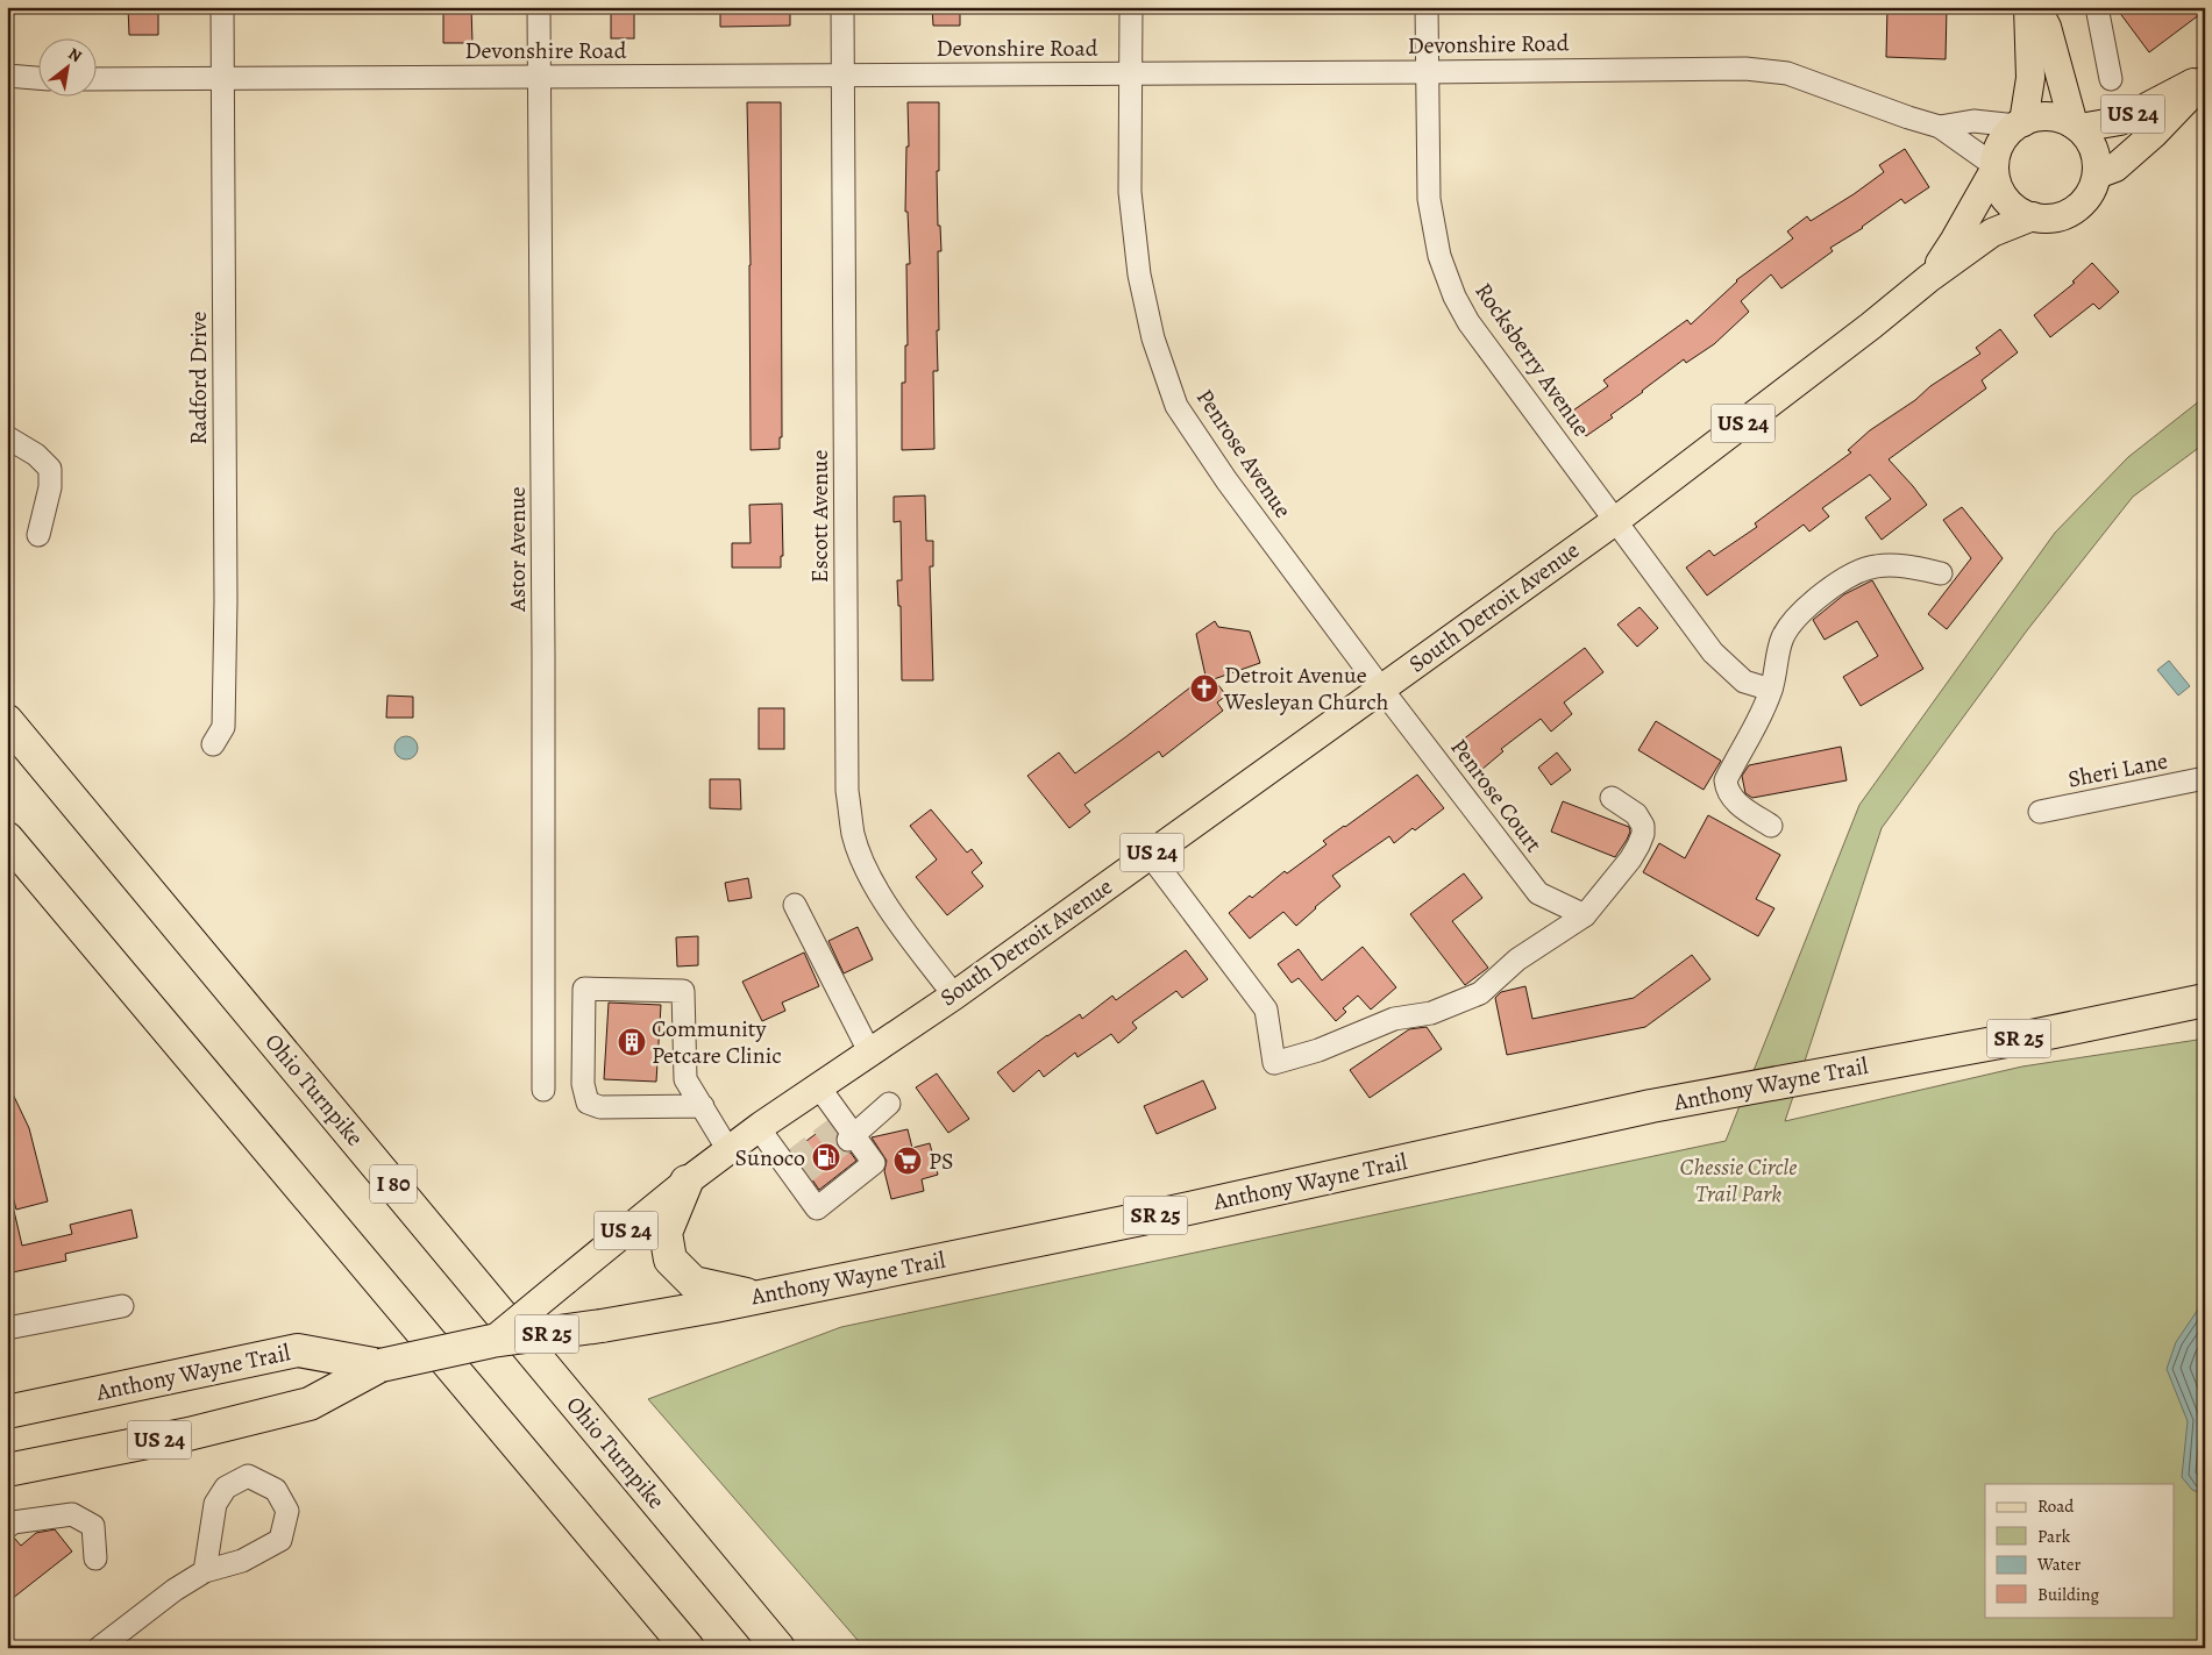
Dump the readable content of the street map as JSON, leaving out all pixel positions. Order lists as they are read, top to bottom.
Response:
{
  "streets": {
    "highway": [
      "US 24",
      "SR 25",
      "Anthony Wayne Trail",
      "Ohio Turnpike",
      "I 80"
    ],
    "main road": ["South Detroit Avenue"],
    "street": [
      "Devonshire Road",
      "Rocksberry Avenue",
      "Radford Drive",
      "Penrose Avenue",
      "Escott Avenue",
      "Astor Avenue",
      "Sheri Lane",
      "Penrose Court"
    ]
  },
  "crossings": [
    ["Devonshire Road", "US 24"],
    ["Devonshire Road", "Rocksberry Avenue"],
    ["Devonshire Road", "Radford Drive"],
    ["Devonshire Road", "Penrose Avenue"],
    ["Devonshire Road", "Escott Avenue"],
    ["Devonshire Road", "Astor Avenue"],
    ["Devonshire Road", "South Detroit Avenue"],
    ["US 24", "South Detroit Avenue"],
    ["Rocksberry Avenue", "South Detroit Avenue"],
    ["Penrose Avenue", "South Detroit Avenue"],
    ["Penrose Avenue", "Penrose Court"],
    ["Escott Avenue", "South Detroit Avenue"],
    ["South Detroit Avenue", "Penrose Court"],
    ["South Detroit Avenue", "Anthony Wayne Trail"]
  ],
  "parks": ["Chessie Circle Trail Park"],
  "places": {
    "church": ["Detroit Avenue Wesleyan Church"],
    "building": ["Community Petcare Clinic"],
    "fuel station": ["Sunoco"],
    "supermarket": ["PS"]
  },
  "legend": [
    "Road",
    "Park",
    "Water",
    "Building"
  ],
  "north": "top right"
}
